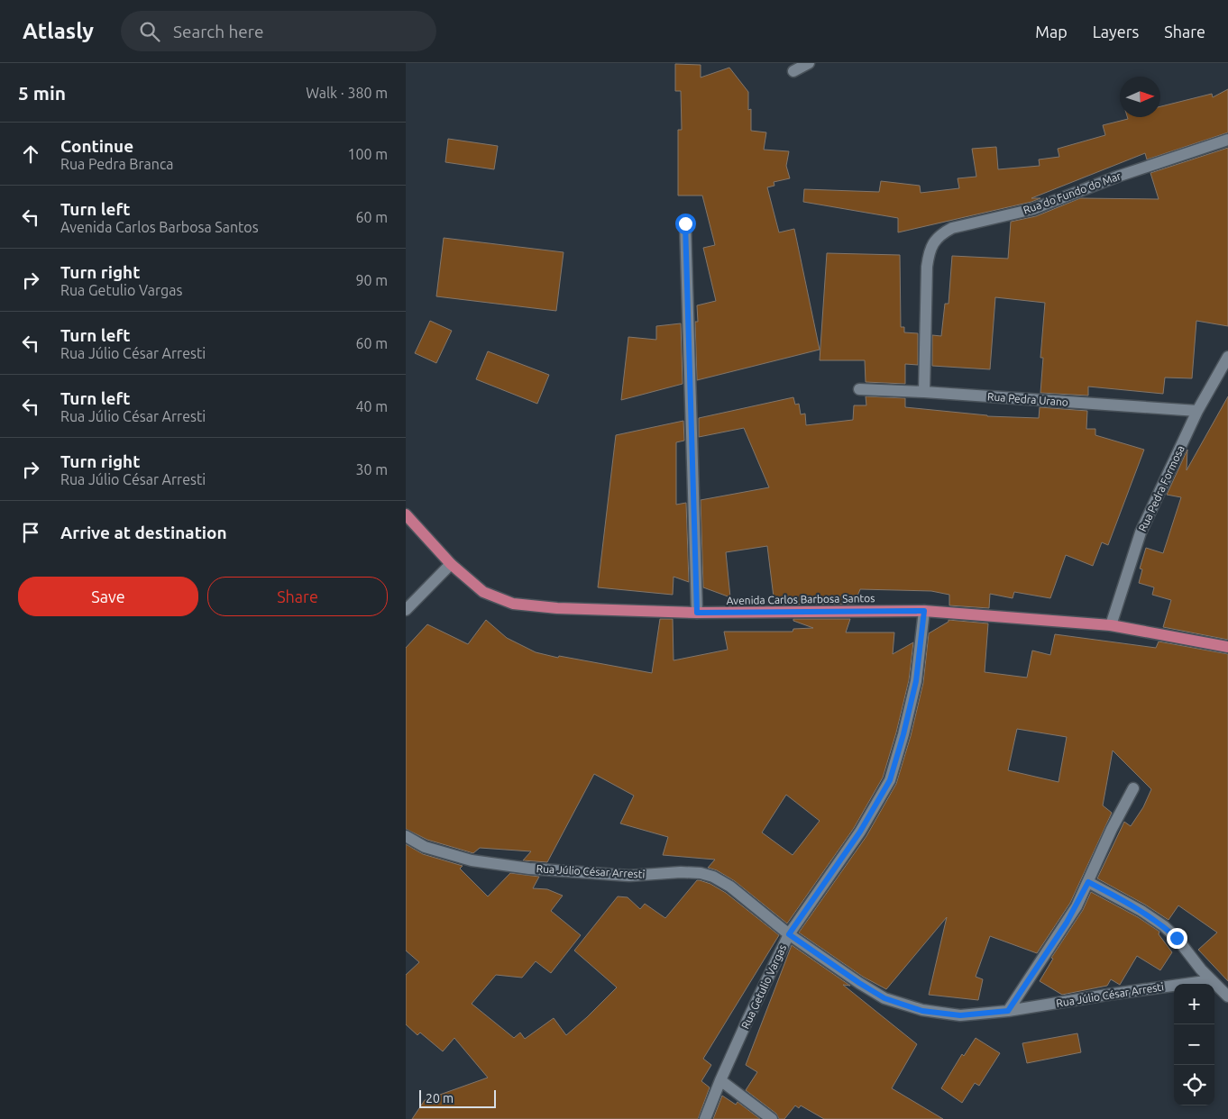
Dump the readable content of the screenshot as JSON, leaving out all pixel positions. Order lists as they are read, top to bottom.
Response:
{
  "streets": {
    "main road": ["Avenida Carlos Barbosa Santos"],
    "street": [
      "Rua do Fundo do Mar",
      "Rua Pedra Urano",
      "Rua Pedra Formosa",
      "Rua Júlio César Arresti",
      "Rua Getulio Vargas"
    ]
  },
  "crossings": [
    ["Rua do Fundo do Mar", "Rua Pedra Urano"],
    ["Rua Pedra Urano", "Rua Pedra Formosa"],
    ["Rua Pedra Formosa", "Avenida Carlos Barbosa Santos"],
    ["Avenida Carlos Barbosa Santos", "Rua Getulio Vargas"],
    ["Rua Júlio César Arresti", "Rua Getulio Vargas"]
  ],
  "scale_bar": "20 m",
  "north": "right",
  "page": {
    "header": "Atlasly",
    "search": "Search here",
    "nav": ["Map", "Layers", "Share"],
    "heading": ["5 min", "Walk · 380 m"],
    "list": [
      ["Continue", "Rua Pedra Branca", "100 m"],
      ["Turn left", "Avenida Carlos Barbosa Santos", "60 m"],
      ["Turn right", "Rua Getulio Vargas", "90 m"],
      ["Turn left", "Rua Júlio César Arresti", "60 m"],
      ["Turn left", "Rua Júlio César Arresti", "40 m"],
      ["Turn right", "Rua Júlio César Arresti", "30 m"],
      "Arrive at destination"
    ],
    "buttons": ["Save", "Share"],
    "map_buttons": ["+", "−"],
    "scale": "20 m"
  }
}
